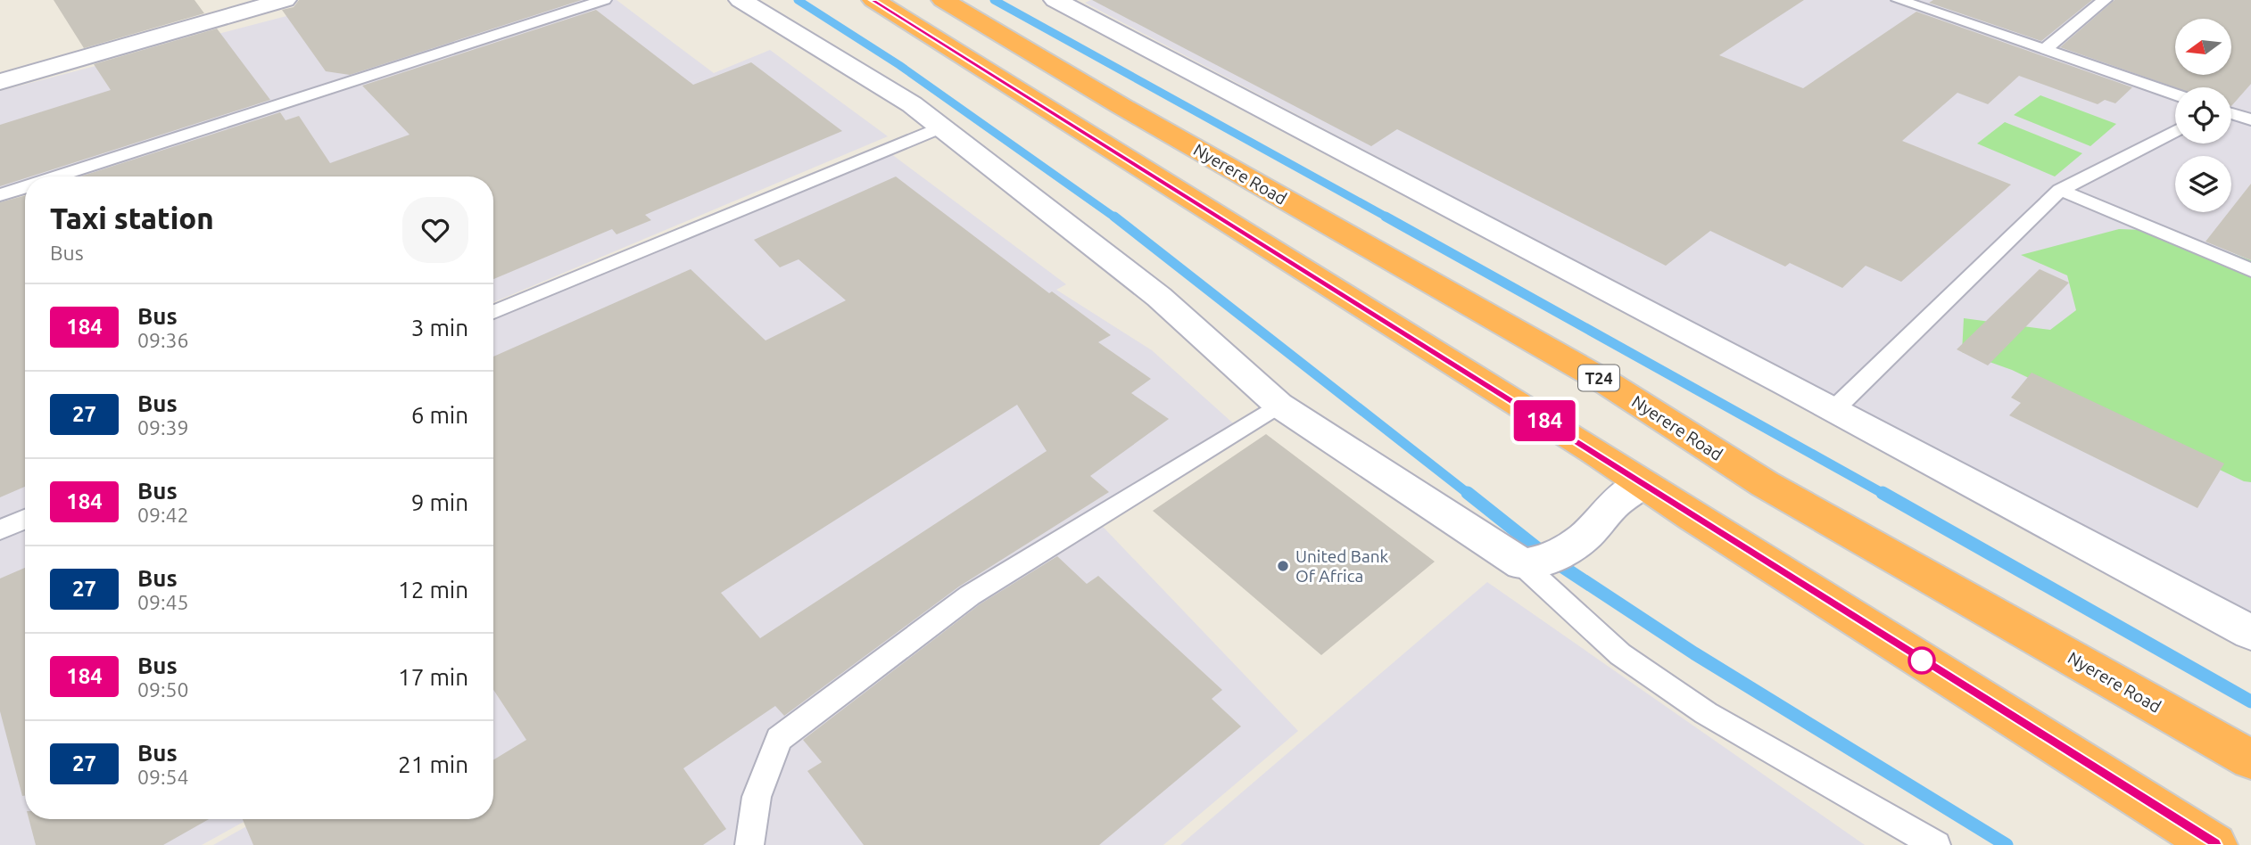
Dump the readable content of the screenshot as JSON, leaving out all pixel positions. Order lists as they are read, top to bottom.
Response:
{
  "streets": {
    "highway": ["Nyerere Road", "T24"]
  },
  "places": ["United Bank Of Africa"],
  "lines": ["bus line 184"],
  "north": "left",
  "page": {
    "on_map": "184",
    "heading": ["Taxi station", "Bus"],
    "list": [
      {
        "mark": "184",
        "name": "Bus",
        "note": "09:36",
        "value": "3 min"
      },
      {
        "mark": "27",
        "name": "Bus",
        "note": "09:39",
        "value": "6 min"
      },
      {
        "mark": "184",
        "name": "Bus",
        "note": "09:42",
        "value": "9 min"
      },
      {
        "mark": "27",
        "name": "Bus",
        "note": "09:45",
        "value": "12 min"
      },
      {
        "mark": "184",
        "name": "Bus",
        "note": "09:50",
        "value": "17 min"
      },
      {
        "mark": "27",
        "name": "Bus",
        "note": "09:54",
        "value": "21 min"
      }
    ]
  }
}
